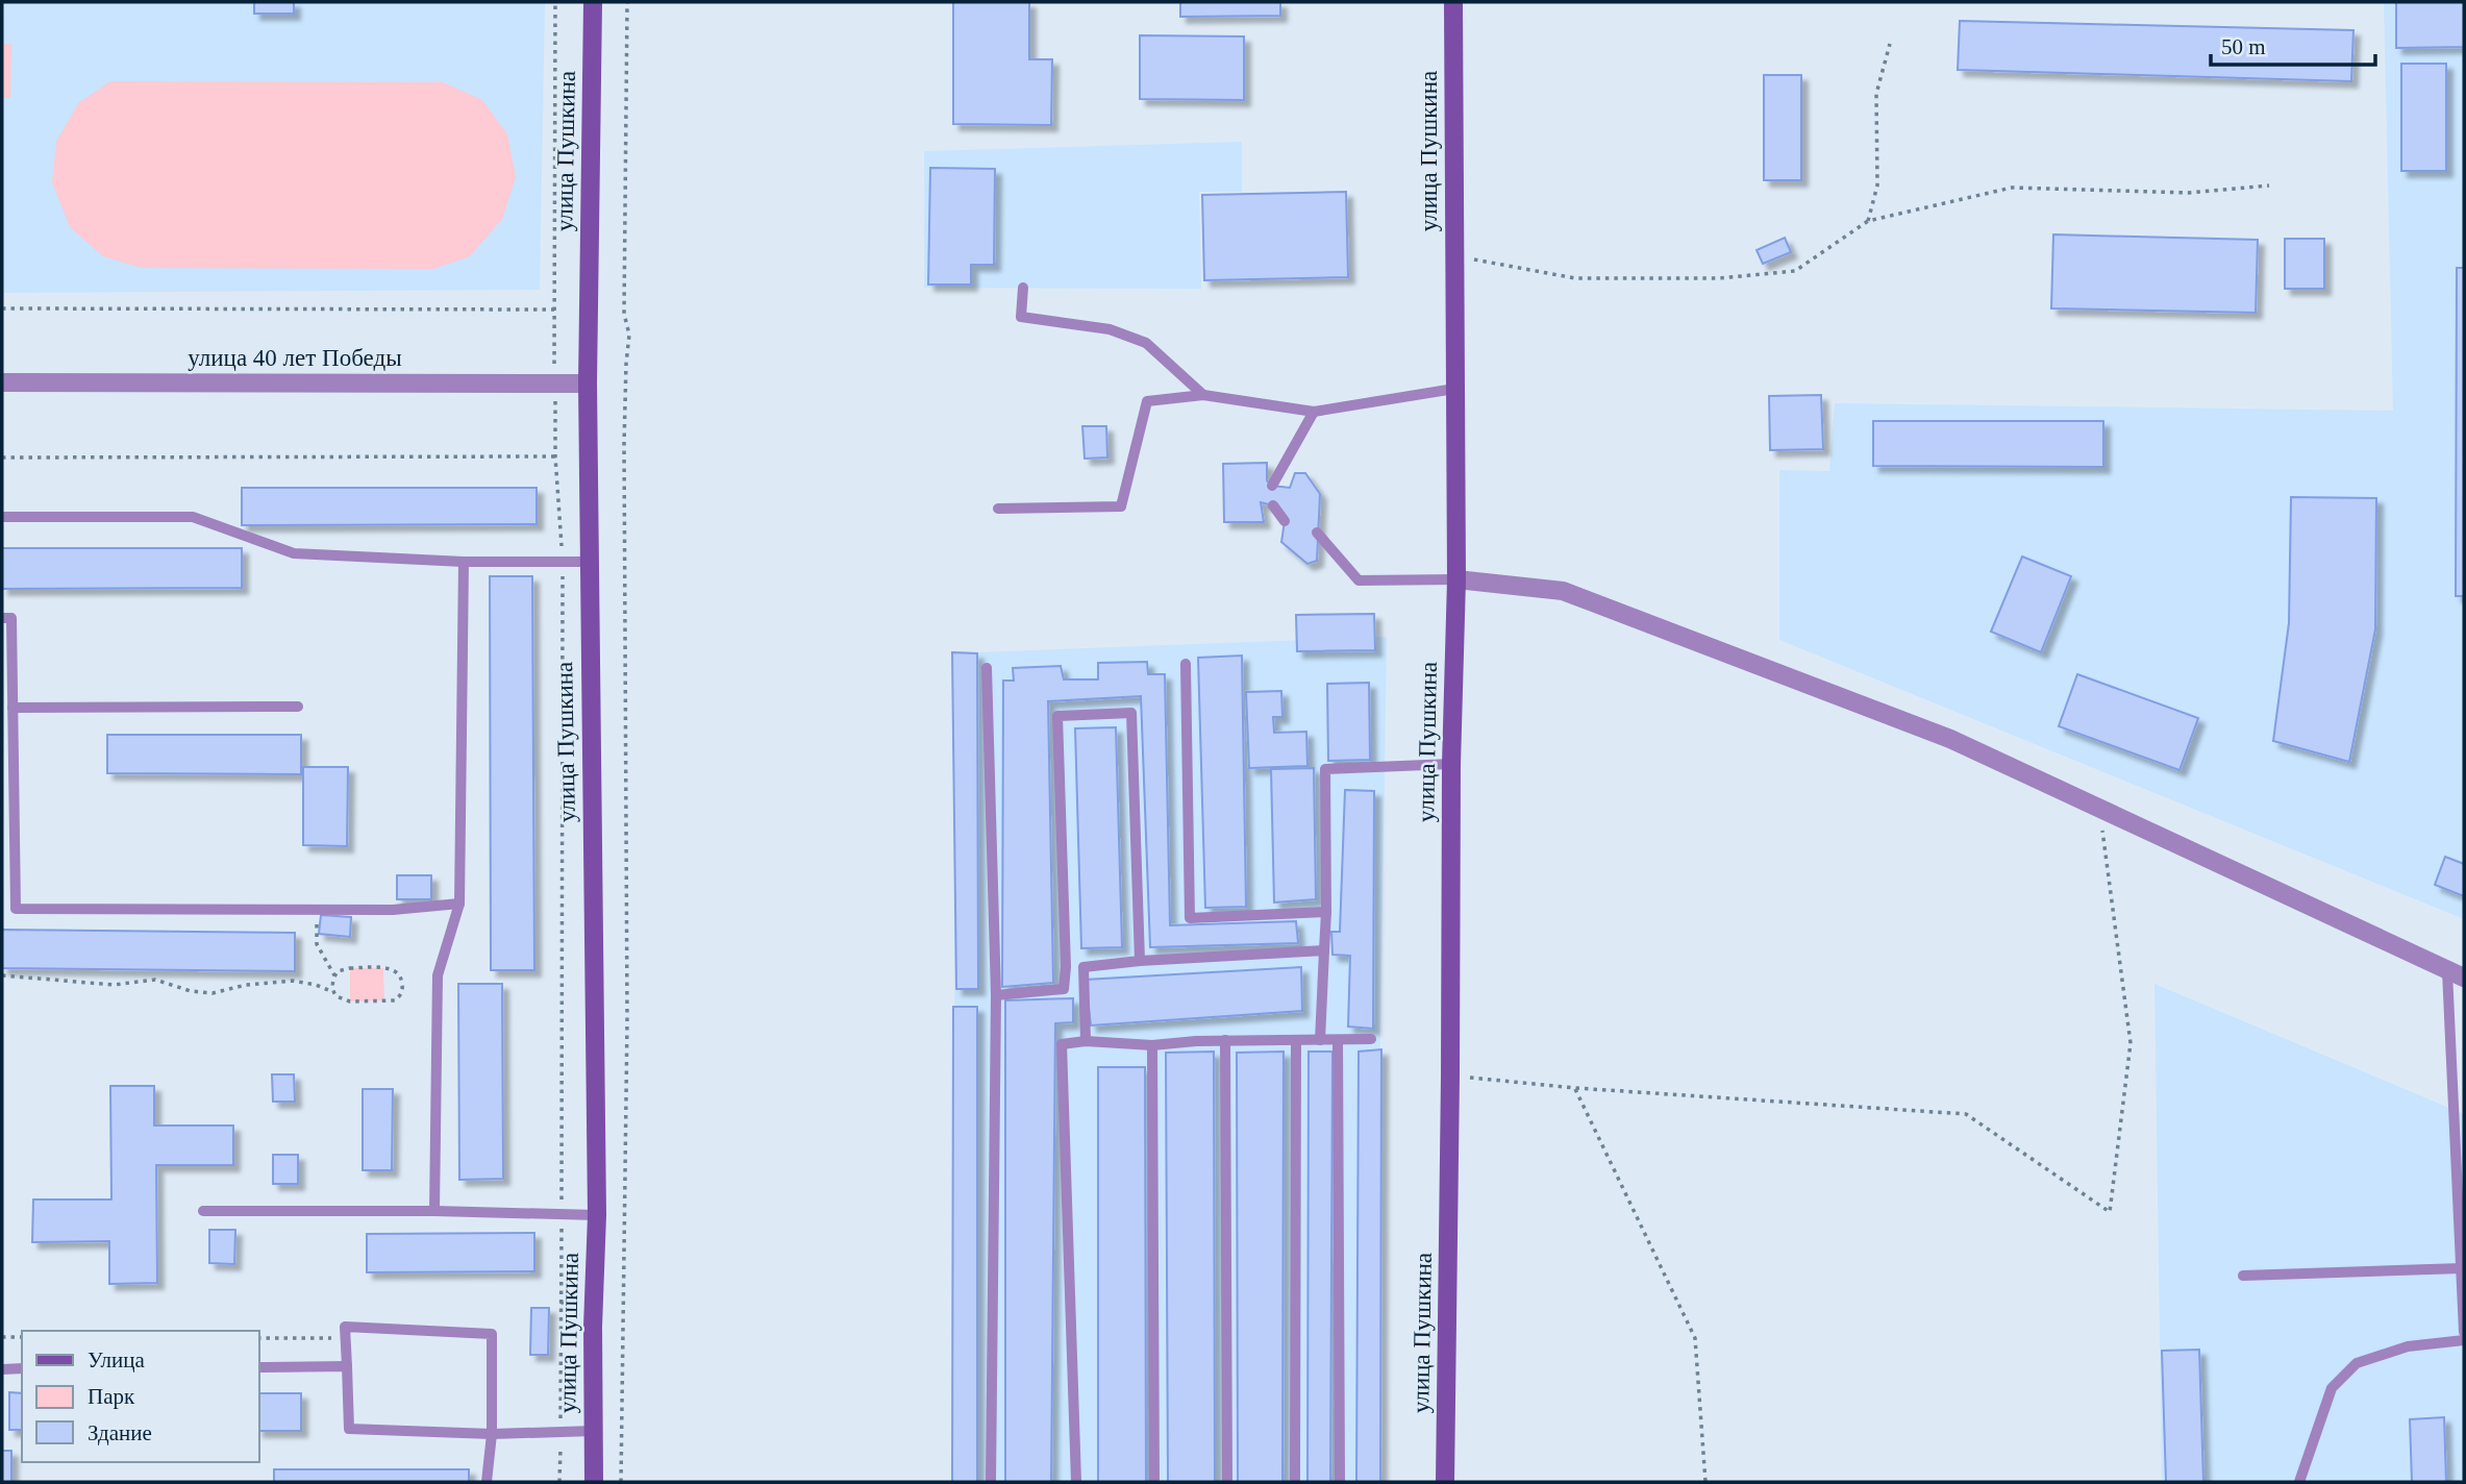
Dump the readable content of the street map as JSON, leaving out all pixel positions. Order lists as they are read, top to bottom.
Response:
{
  "streets": {
    "street": ["улица Пушкина", "улица 40 лет Победы"]
  },
  "crossings": [
    ["улица Пушкина", "улица 40 лет Победы"]
  ],
  "legend": ["Улица", "Парк", "Здание"],
  "scale_bar": "50 m"
}
